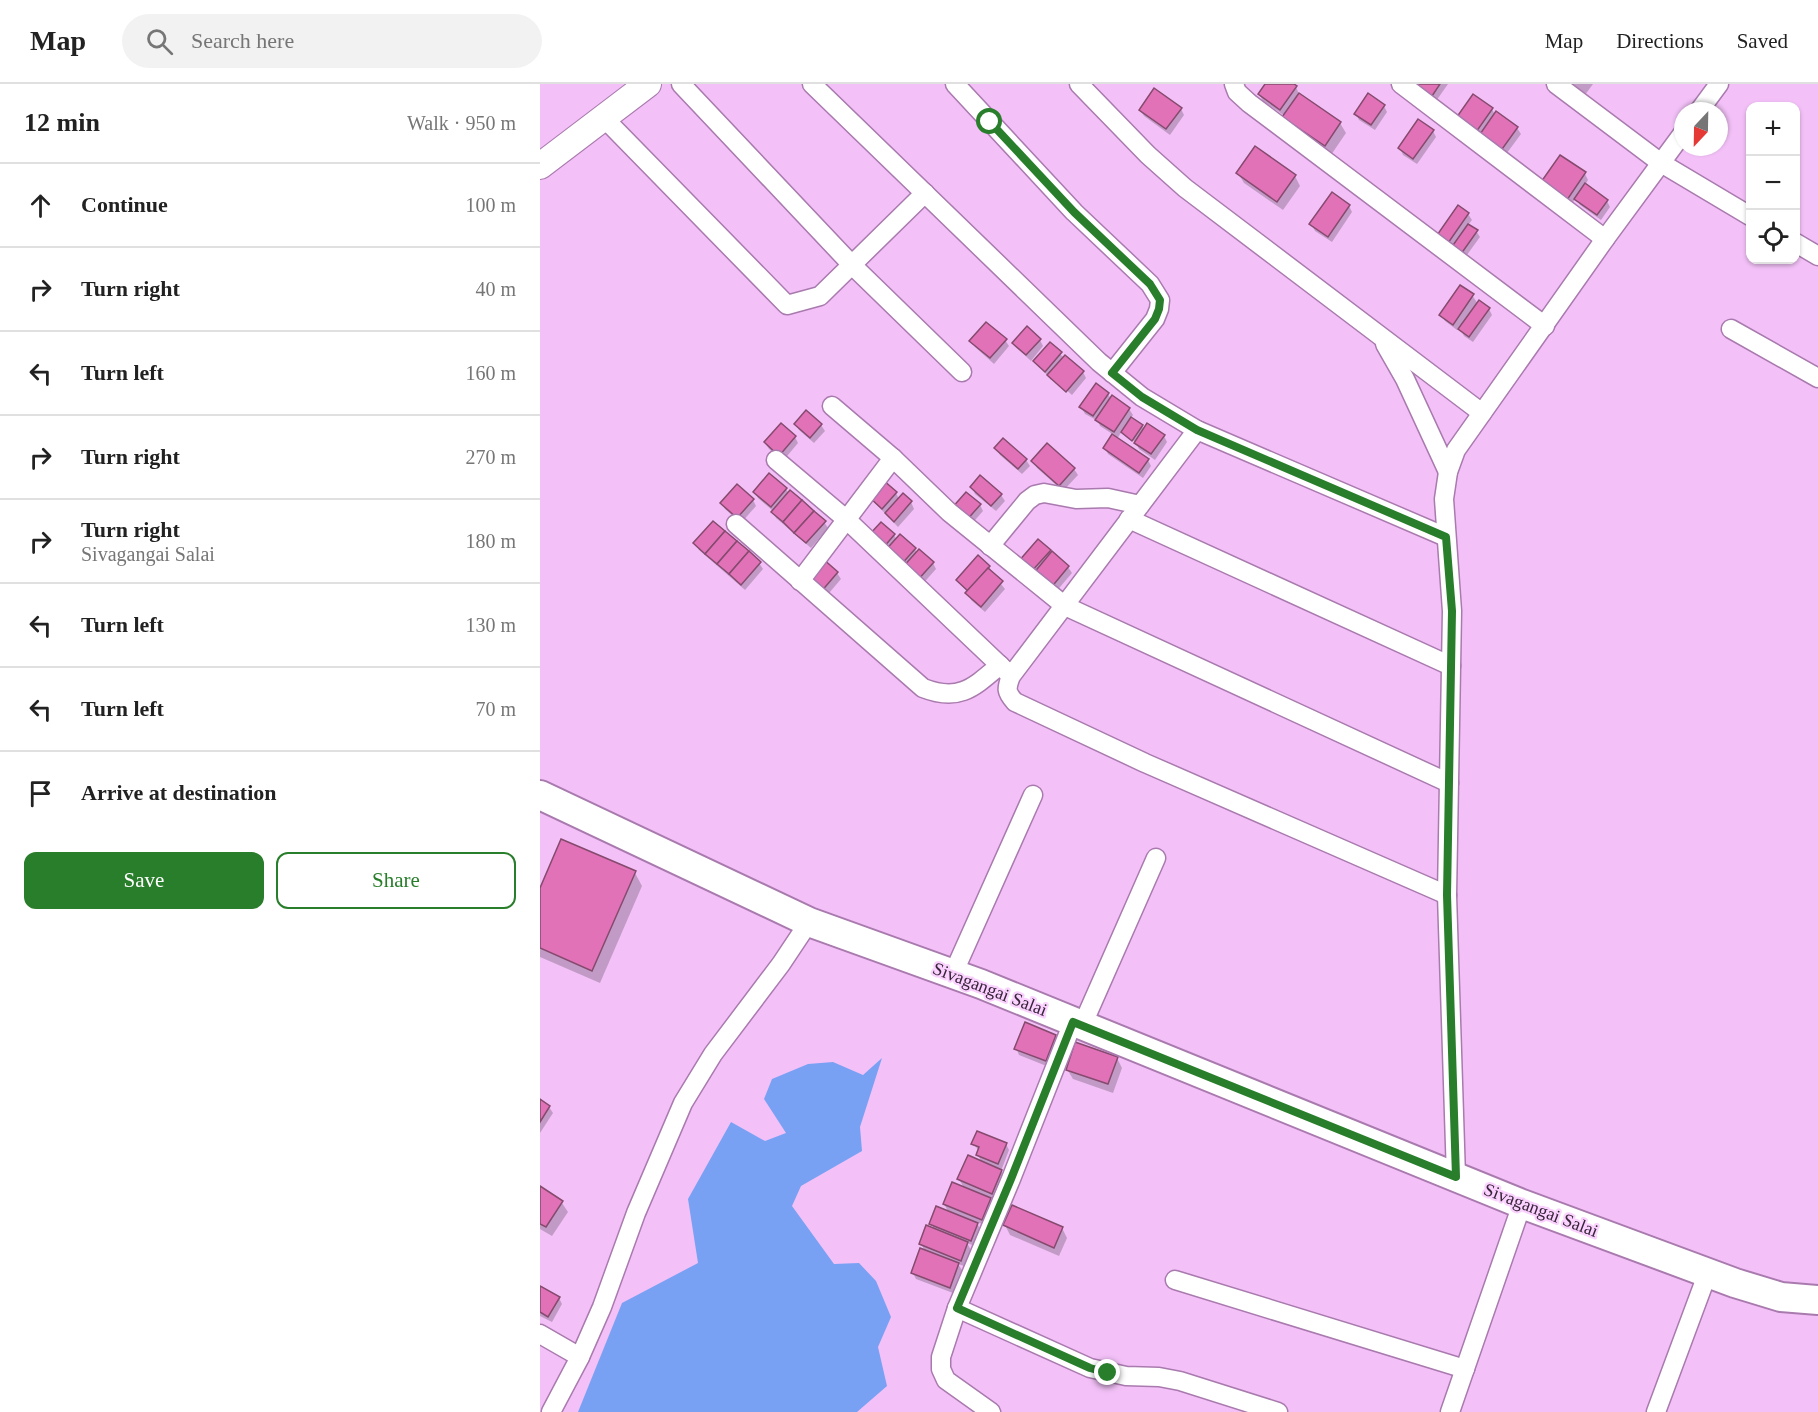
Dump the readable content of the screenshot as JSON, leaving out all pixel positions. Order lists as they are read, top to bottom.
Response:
{
  "streets": {
    "main road": ["Sivagangai Salai"]
  },
  "north": "bottom",
  "page": {
    "header": "Map",
    "search": "Search here",
    "nav": ["Map", "Directions", "Saved"],
    "heading": ["12 min", "Walk · 950 m"],
    "map_buttons": ["+", "−"],
    "list": [
      ["Continue", "100 m"],
      ["Turn right", "40 m"],
      ["Turn left", "160 m"],
      ["Turn right", "270 m"],
      ["Turn right", "Sivagangai Salai", "180 m"],
      ["Turn left", "130 m"],
      ["Turn left", "70 m"],
      "Arrive at destination"
    ],
    "buttons": ["Save", "Share"]
  }
}
